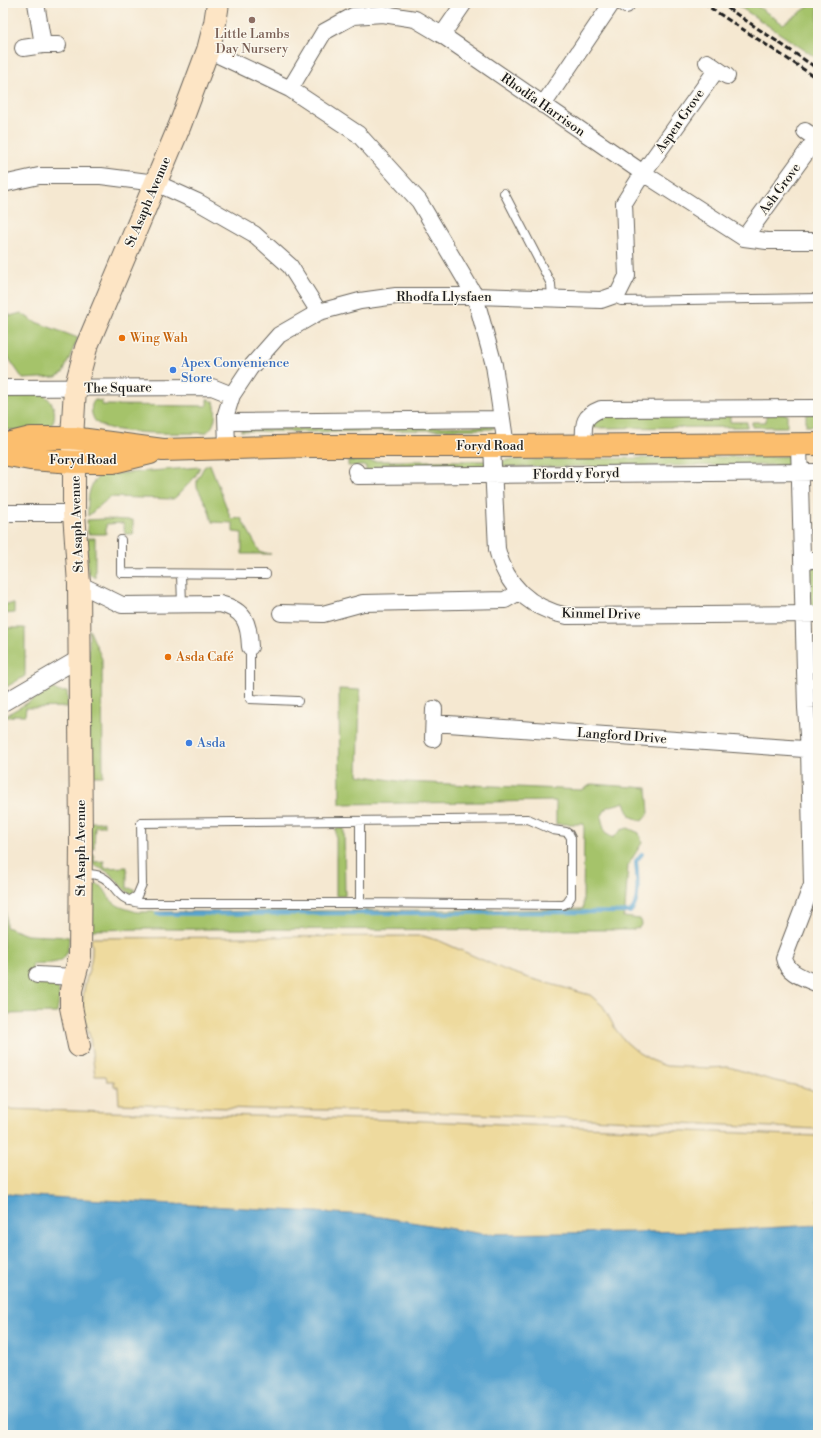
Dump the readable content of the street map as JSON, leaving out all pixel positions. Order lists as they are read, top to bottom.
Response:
{
  "streets": {
    "main road": ["Foryd Road"],
    "street": [
      "Rhodfa Harrison",
      "Aspen Grove",
      "Ash Grove",
      "St Asaph Avenue",
      "Rhodfa Llysfaen",
      "The Square",
      "Ffordd y Foryd",
      "Kinmel Drive",
      "Langford Drive"
    ]
  },
  "crossings": [
    ["Rhodfa Harrison", "Aspen Grove"],
    ["Rhodfa Harrison", "Ash Grove"],
    ["Rhodfa Harrison", "Kinmel Drive"],
    ["St Asaph Avenue", "The Square"],
    ["St Asaph Avenue", "Foryd Road"],
    ["St Asaph Avenue", "Kinmel Drive"],
    ["Rhodfa Llysfaen", "The Square"],
    ["Rhodfa Llysfaen", "Foryd Road"],
    ["Rhodfa Llysfaen", "Kinmel Drive"],
    ["Foryd Road", "Kinmel Drive"],
    ["Ffordd y Foryd", "Kinmel Drive"]
  ],
  "places": [
    "Little Lambs Day Nursery",
    "Wing Wah",
    "Apex Convenience Store",
    "Asda Café",
    "Asda"
  ]
}
